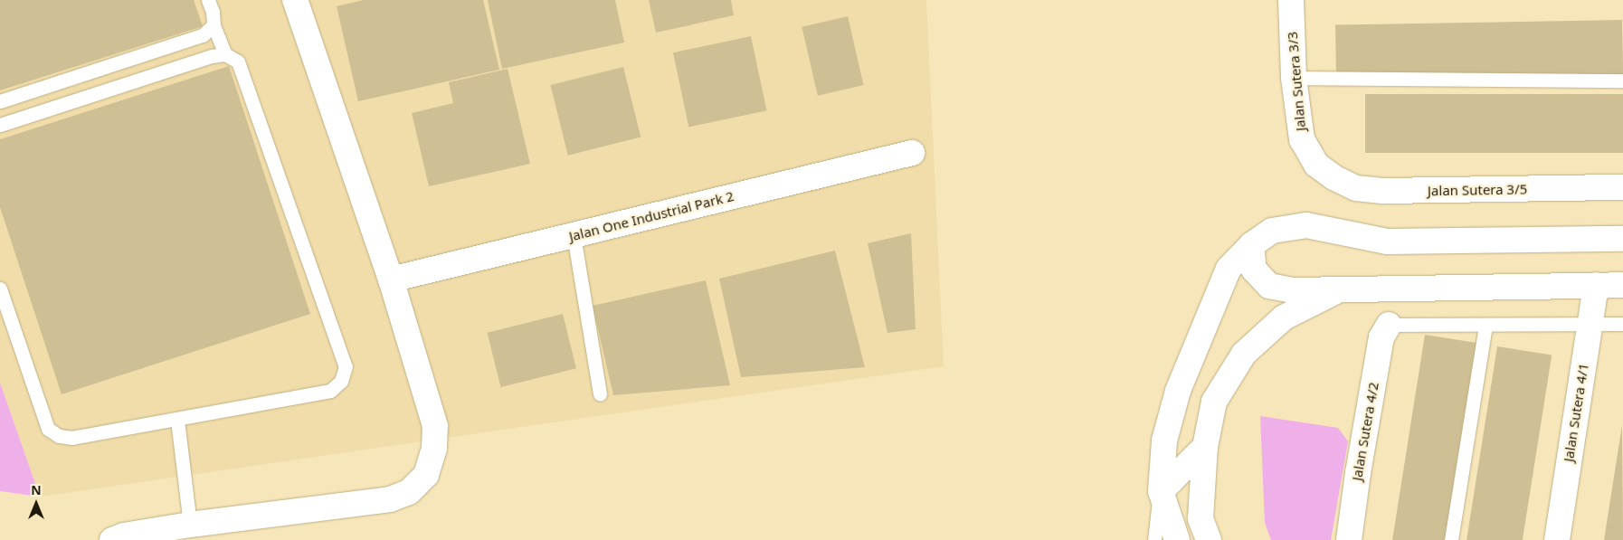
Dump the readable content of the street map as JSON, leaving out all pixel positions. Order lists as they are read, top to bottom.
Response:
{
  "streets": {
    "street": [
      "Jalan Sutera 3/3",
      "Jalan Sutera 3/5",
      "Jalan One Industrial Park 2",
      "Jalan Sutera 4/1",
      "Jalan Sutera 4/2"
    ]
  },
  "crossings": [
    ["Jalan Sutera 3/3", "Jalan Sutera 3/5"]
  ],
  "north": "top"
}
